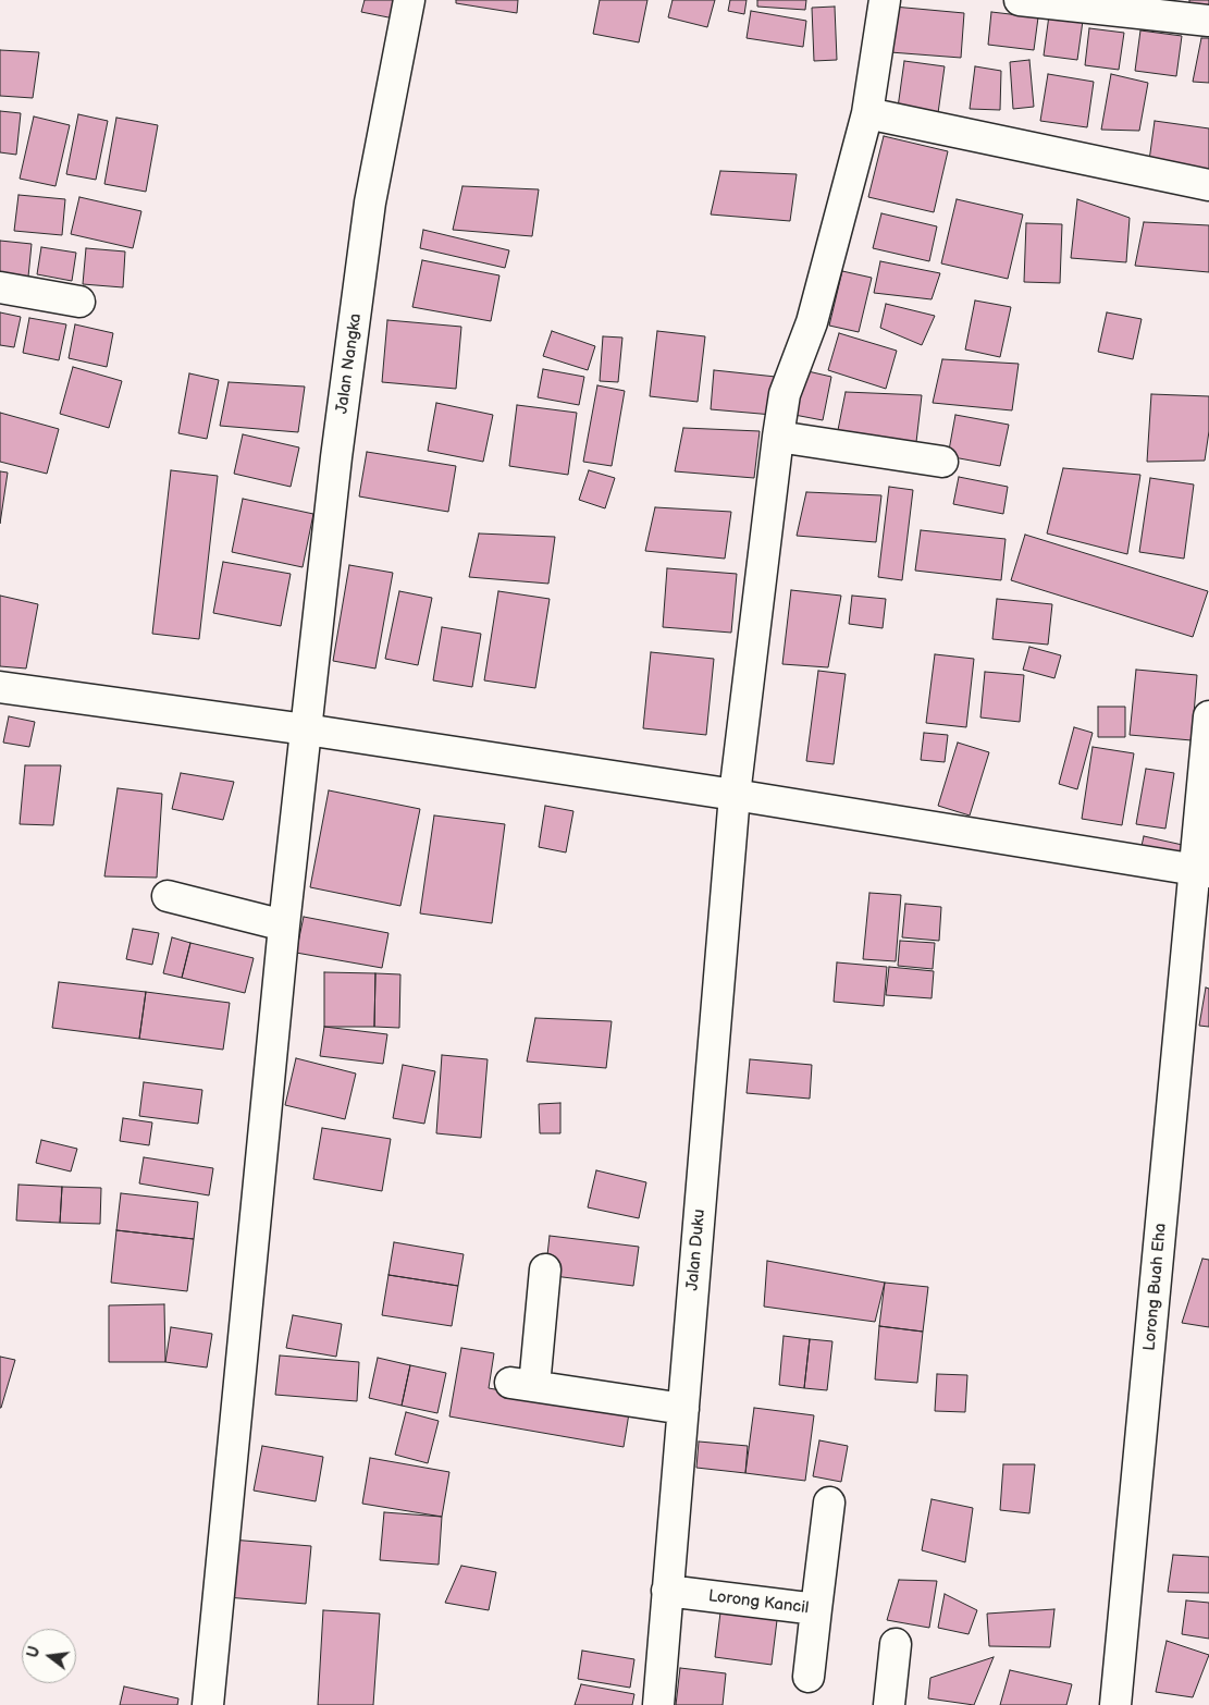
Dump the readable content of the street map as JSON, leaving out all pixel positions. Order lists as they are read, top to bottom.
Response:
{
  "streets": {
    "street": [
      "Jalan Nangka",
      "Jalan Duku",
      "Lorong Buah Eha",
      "Lorong Kancil"
    ]
  },
  "crossings": [
    ["Jalan Duku", "Lorong Kancil"]
  ],
  "north": "left"
}
